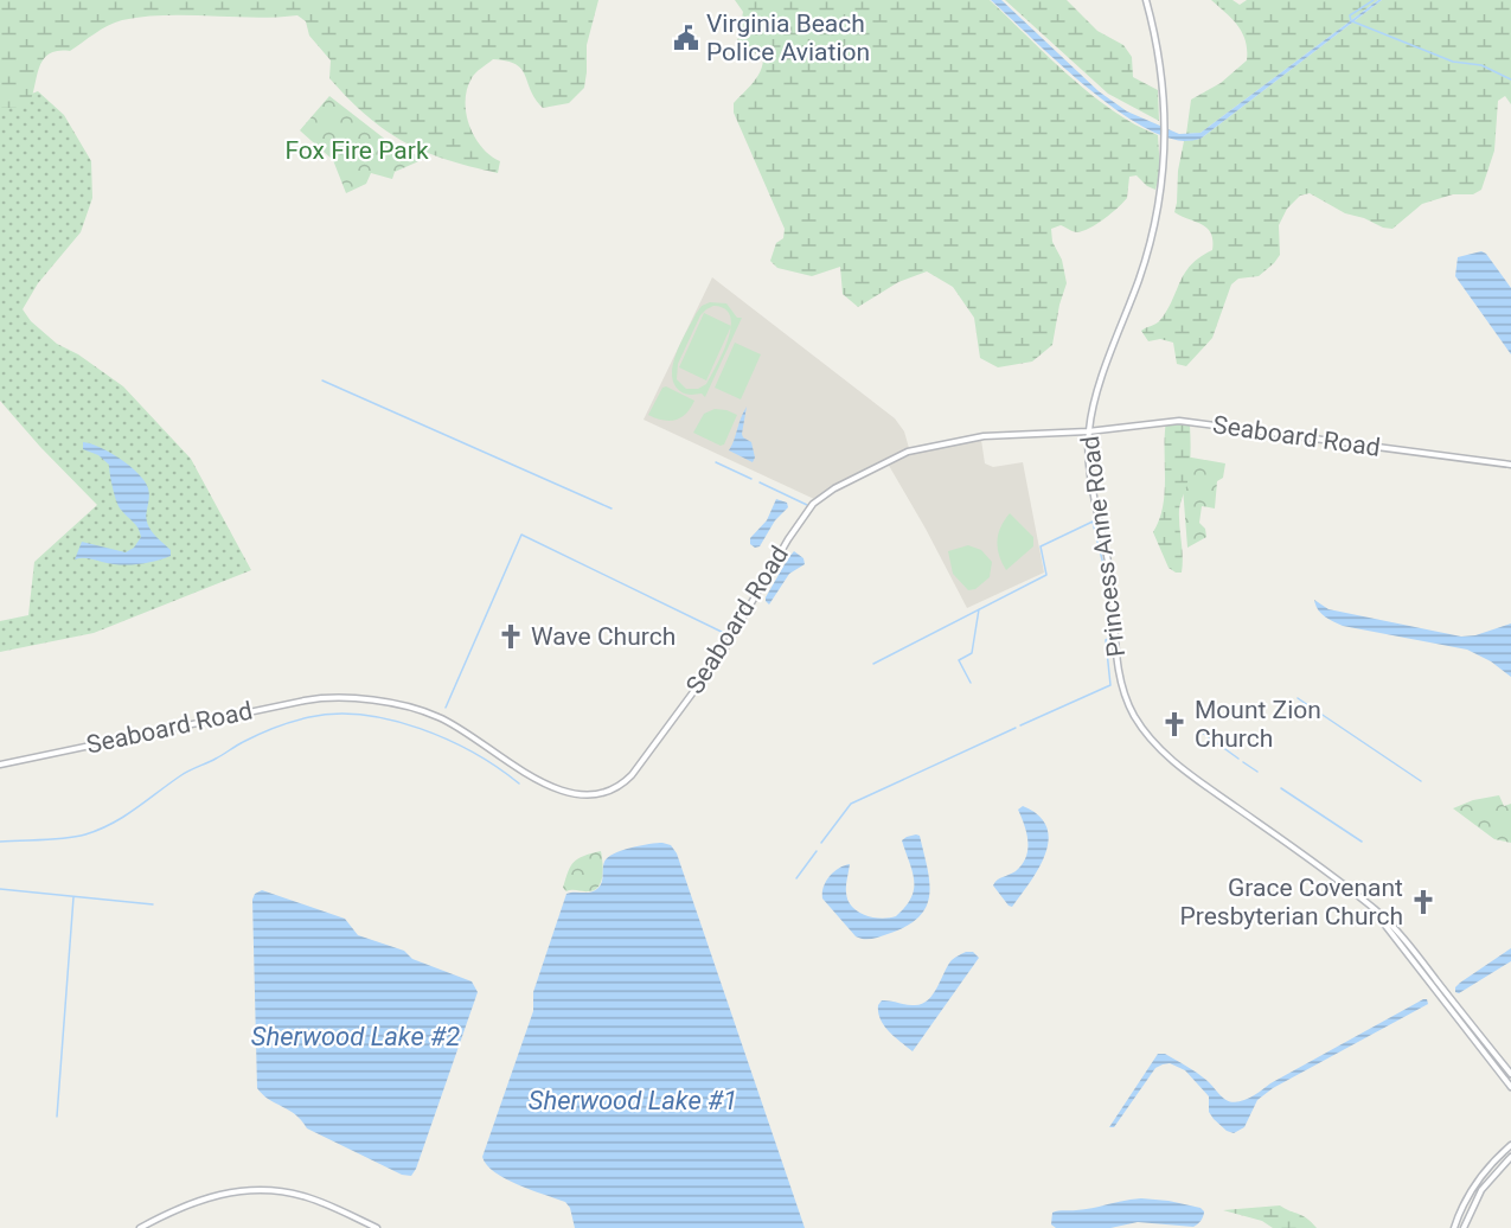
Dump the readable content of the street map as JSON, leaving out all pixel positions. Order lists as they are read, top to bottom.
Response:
{
  "streets": {
    "main road": ["Seaboard Road", "Princess Anne Road"]
  },
  "crossings": [
    ["Seaboard Road", "Princess Anne Road"]
  ],
  "water": ["Sherwood Lake #2", "Sherwood Lake #1"],
  "parks": ["Fox Fire Park"],
  "places": {
    "public building": ["Virginia Beach Police Aviation"],
    "church": ["Wave Church", "Mount Zion Church", "Grace Covenant Presbyterian Church"]
  }
}
